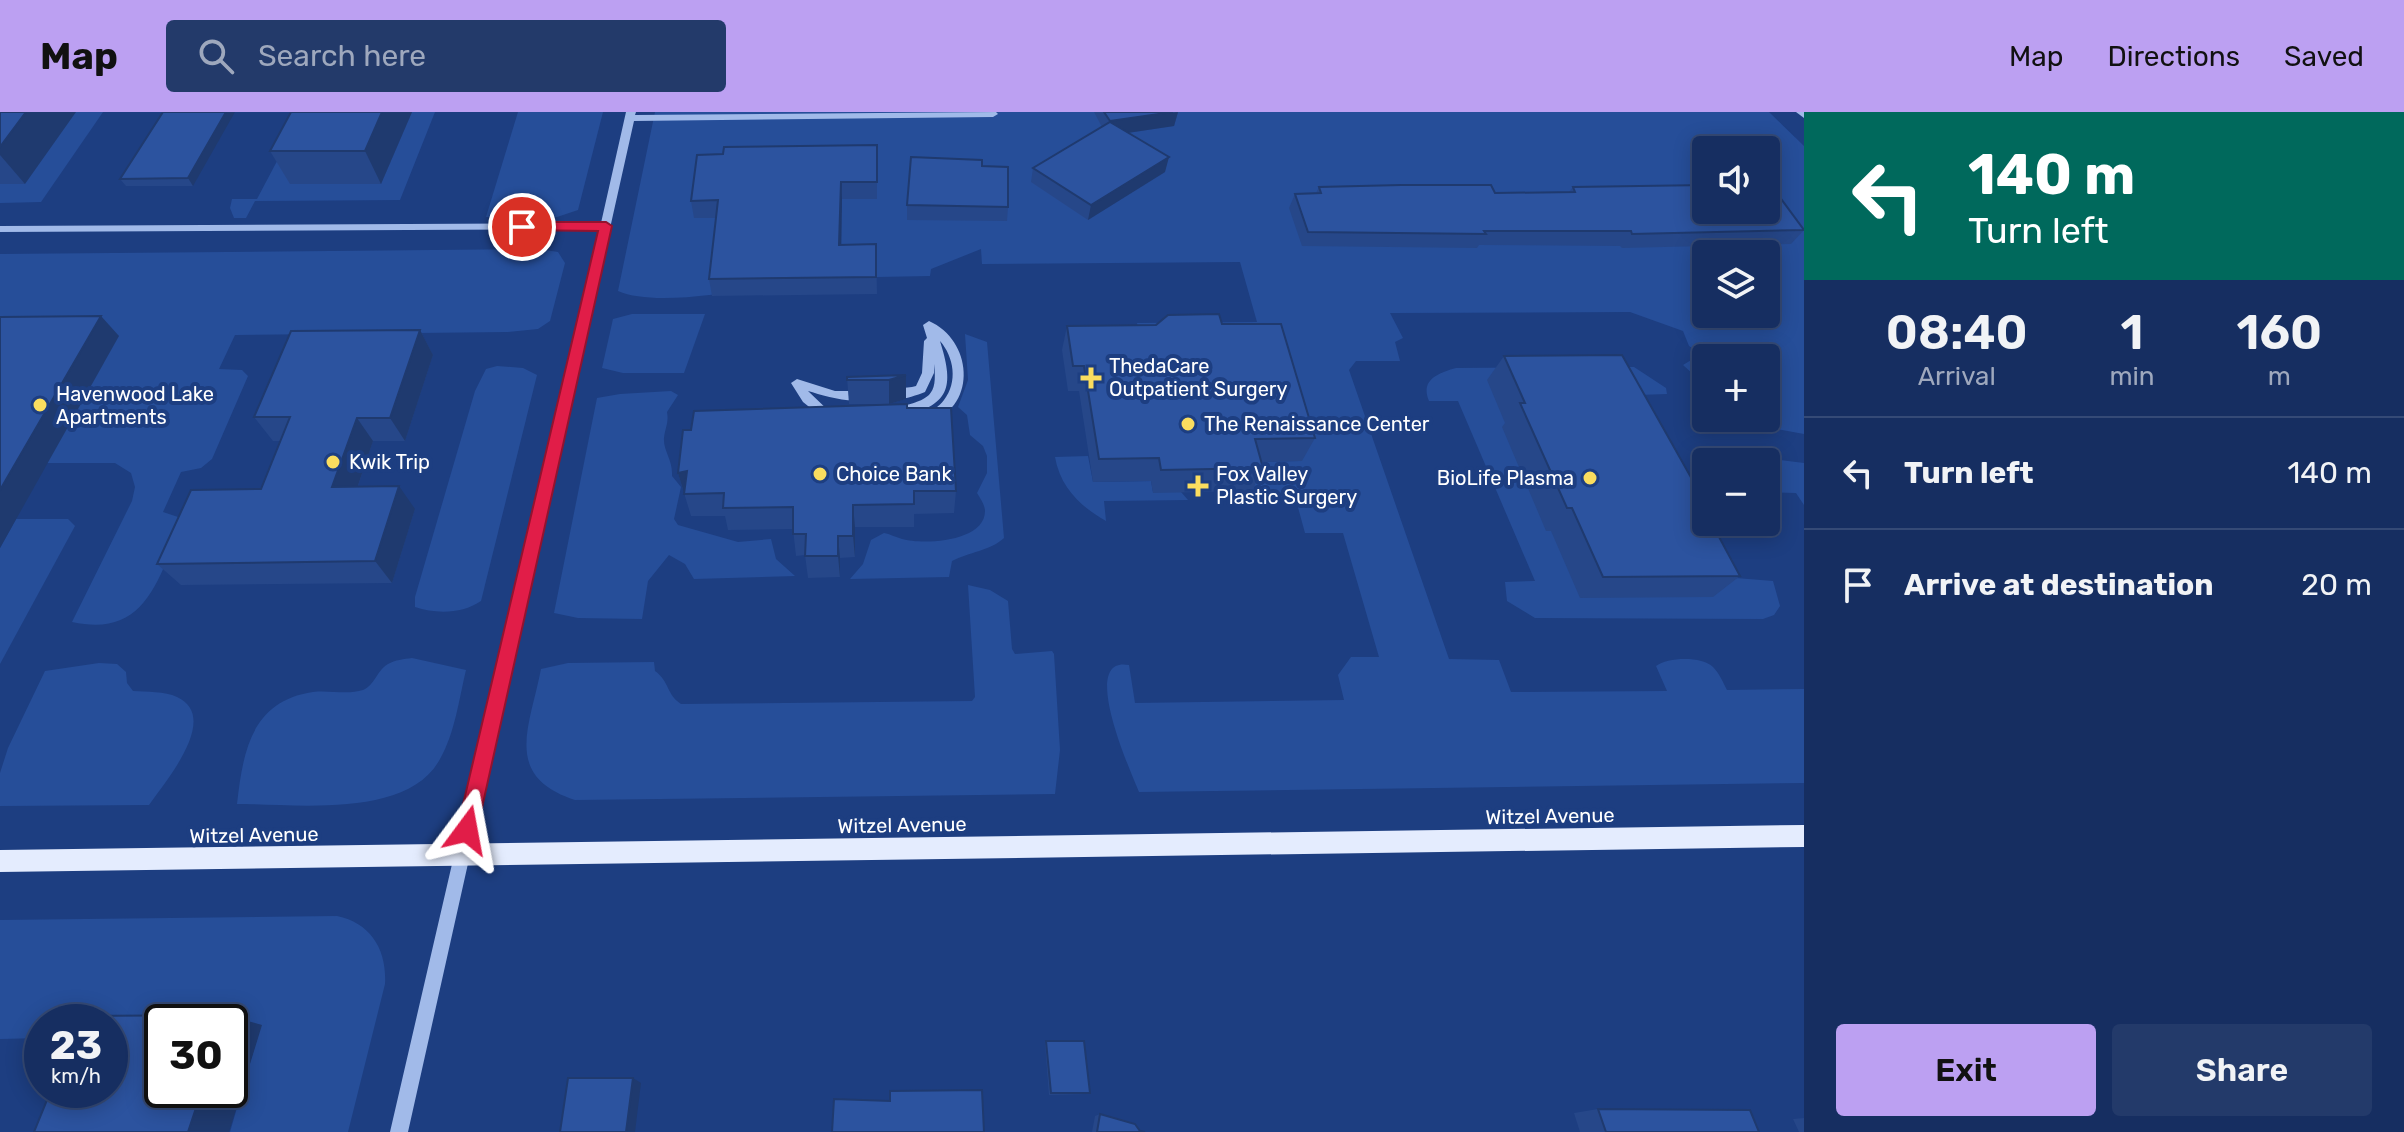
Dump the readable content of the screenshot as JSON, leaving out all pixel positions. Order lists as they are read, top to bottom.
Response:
{
  "streets": {
    "main road": ["Witzel Avenue"]
  },
  "places": {
    "health": ["ThedaCare Outpatient Surgery", "Fox Valley Plastic Surgery"],
    "other": [
      "Havenwood Lake Apartments",
      "The Renaissance Center",
      "Kwik Trip",
      "Choice Bank",
      "BioLife Plasma"
    ]
  },
  "page": {
    "header": "Map",
    "search": "Search here",
    "nav": ["Map", "Directions", "Saved"],
    "turn": ["140 m", "Turn left"],
    "map_buttons": ["+", "−"],
    "eta": [
      "08:40",
      "Arrival",
      "1",
      "min",
      "160",
      "m"
    ],
    "list": [
      {
        "name": "Turn left",
        "value": "140 m"
      },
      {
        "name": "Arrive at destination",
        "value": "20 m"
      }
    ],
    "speed": "23 km/h",
    "limit": "30",
    "buttons": ["Exit", "Share"]
  }
}
